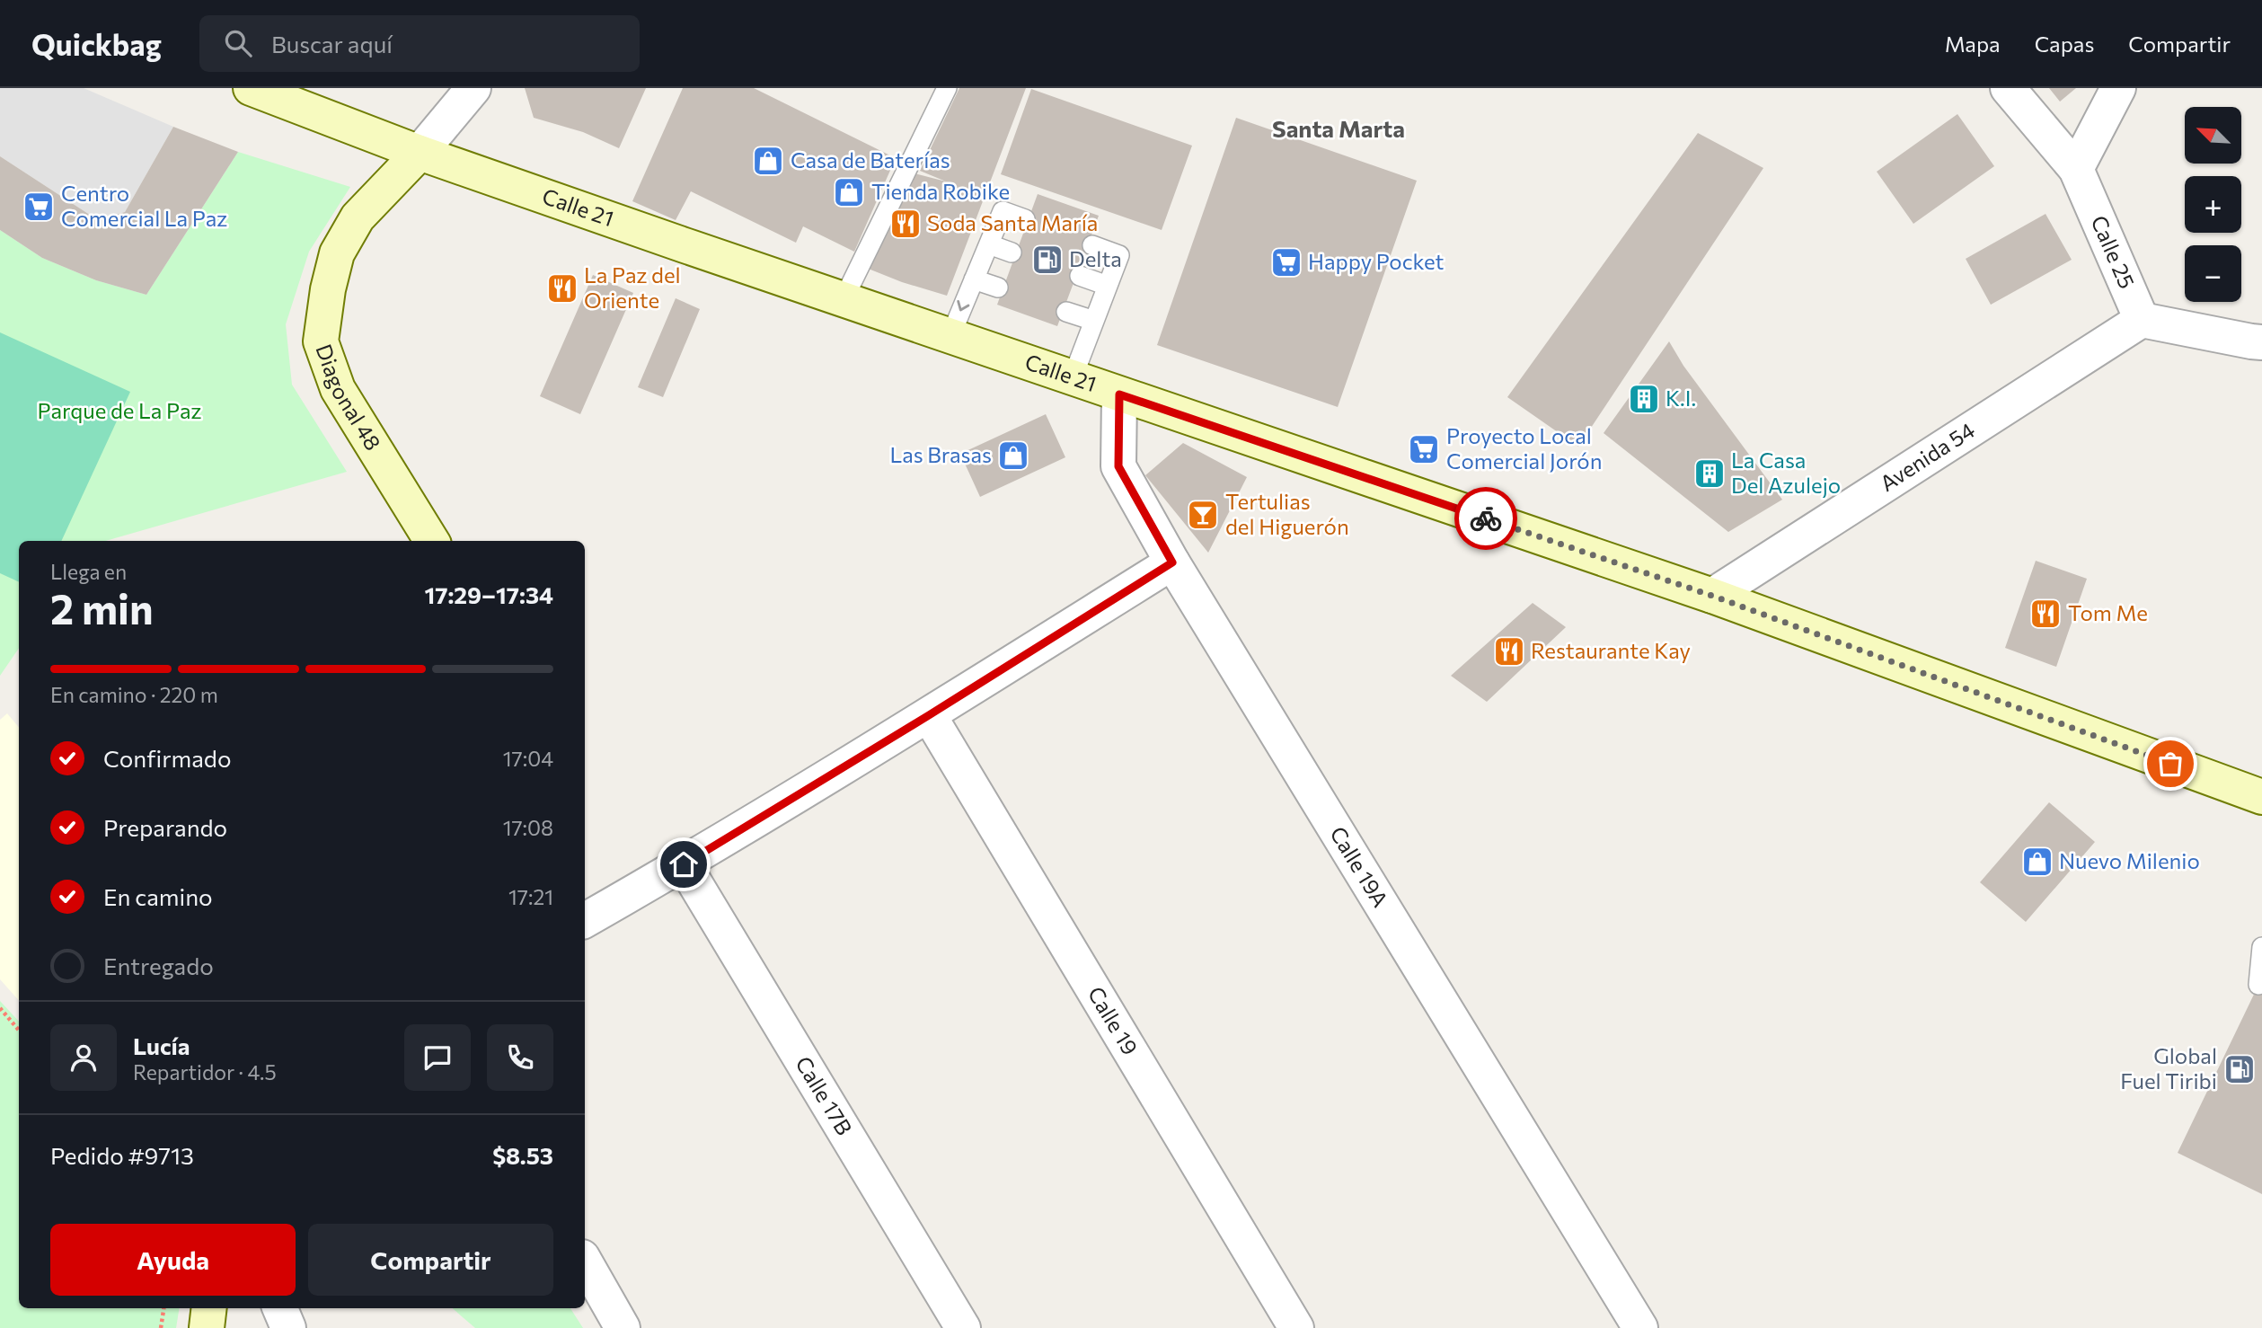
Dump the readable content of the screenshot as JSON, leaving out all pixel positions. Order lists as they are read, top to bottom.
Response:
{
  "streets": {
    "main road": ["Calle 21", "Diagonal 48"],
    "street": [
      "Calle 25",
      "Avenida 54",
      "Calle 19A",
      "Calle 19",
      "Calle 17B"
    ]
  },
  "crossings": [
    ["Calle 21", "Diagonal 48"],
    ["Calle 21", "Avenida 54"],
    ["Calle 21", "Calle 19A"],
    ["Calle 25", "Avenida 54"]
  ],
  "districts": ["Santa Marta"],
  "parks": ["Parque de La Paz"],
  "places": {
    "shop": [
      "Casa de Baterías",
      "Tienda Robike",
      "Las Brasas",
      "Nuevo Milenio"
    ],
    "supermarket": ["Centro Comercial La Paz", "Happy Pocket", "Proyecto Local Comercial Jorón"],
    "restaurant": [
      "Soda Santa María",
      "La Paz del Oriente",
      "Tom Me",
      "Restaurante Kay"
    ],
    "fuel station": ["Delta", "Global Fuel Tiribi"],
    "building": ["K.I.", "La Casa Del Azulejo"],
    "bar": ["Tertulias del Higuerón"]
  },
  "north": "top left",
  "page": {
    "header": "Quickbag",
    "search": "Buscar aquí",
    "nav": ["Mapa", "Capas", "Compartir"],
    "map_buttons": ["+", "−"],
    "heading": ["2 min", "Llega en", "17:29–17:34"],
    "panel": [
      "Lucía",
      "Repartidor · 4.5",
      "Pedido #9713",
      "$8.53"
    ],
    "bar": "En camino · 220 m",
    "list": [
      ["Confirmado", "17:04"],
      ["Preparando", "17:08"],
      ["En camino", "17:21"],
      "Entregado"
    ],
    "buttons": ["Ayuda", "Compartir"]
  }
}
